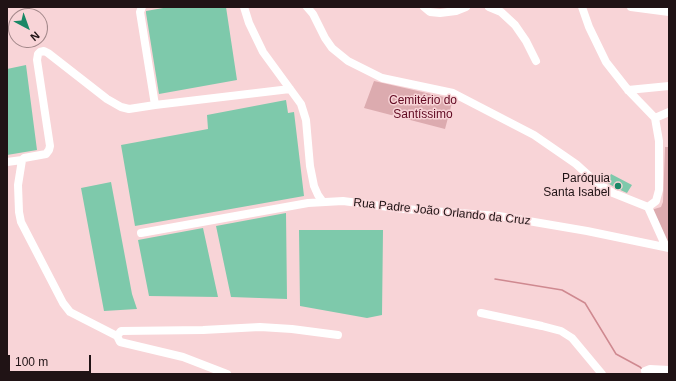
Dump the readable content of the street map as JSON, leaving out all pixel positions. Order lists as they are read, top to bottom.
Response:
{
  "streets": {
    "street": ["Rua Padre João Orlando da Cruz"]
  },
  "parks": ["Cemitério do Santíssimo"],
  "places": ["Paróquia Santa Isabel"],
  "scale_bar": "100 m",
  "north": "bottom right"
}
